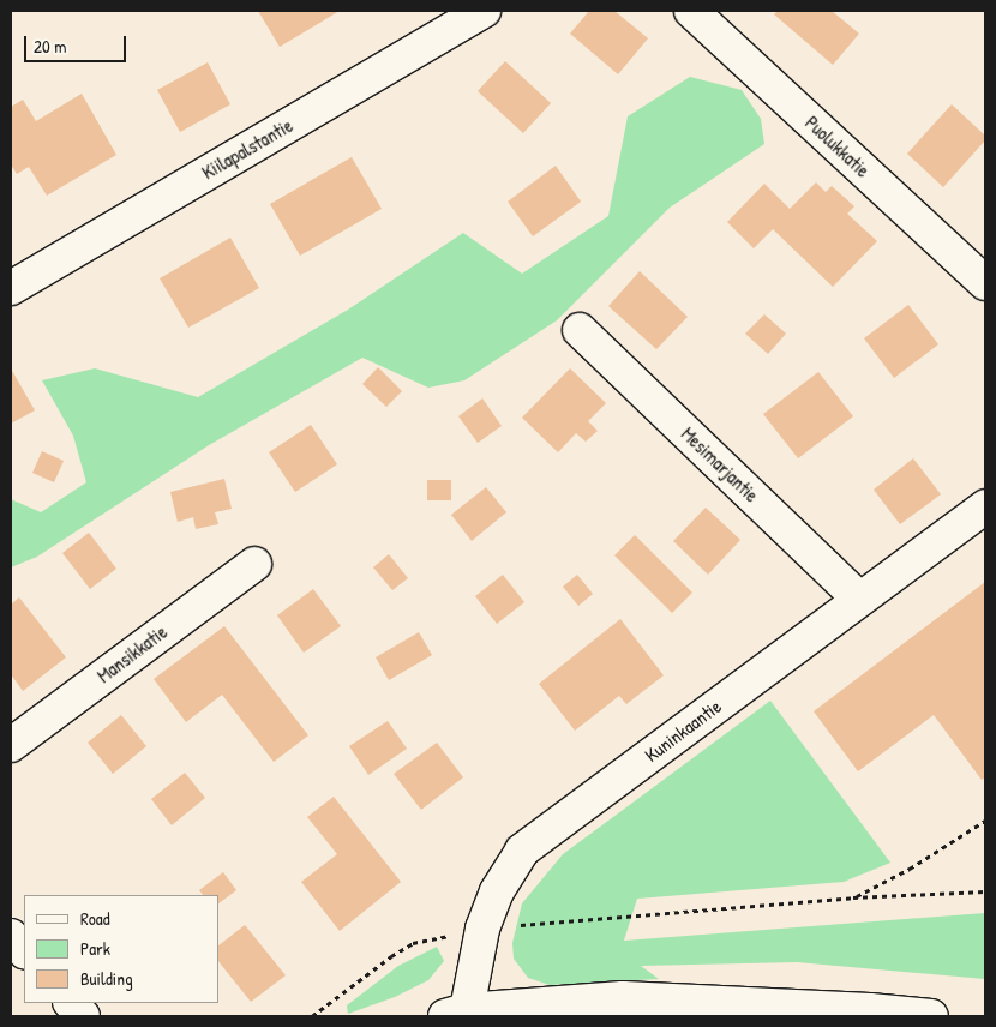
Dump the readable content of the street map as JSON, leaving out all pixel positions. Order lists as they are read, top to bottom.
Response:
{
  "streets": {
    "street": [
      "Puolukkatie",
      "Kiilapalstantie",
      "Mesimarjantie",
      "Mansikkatie",
      "Kuninkaantie"
    ]
  },
  "crossings": [
    ["Mesimarjantie", "Kuninkaantie"]
  ],
  "legend": ["Road", "Park", "Building"],
  "scale_bar": "20 m"
}
